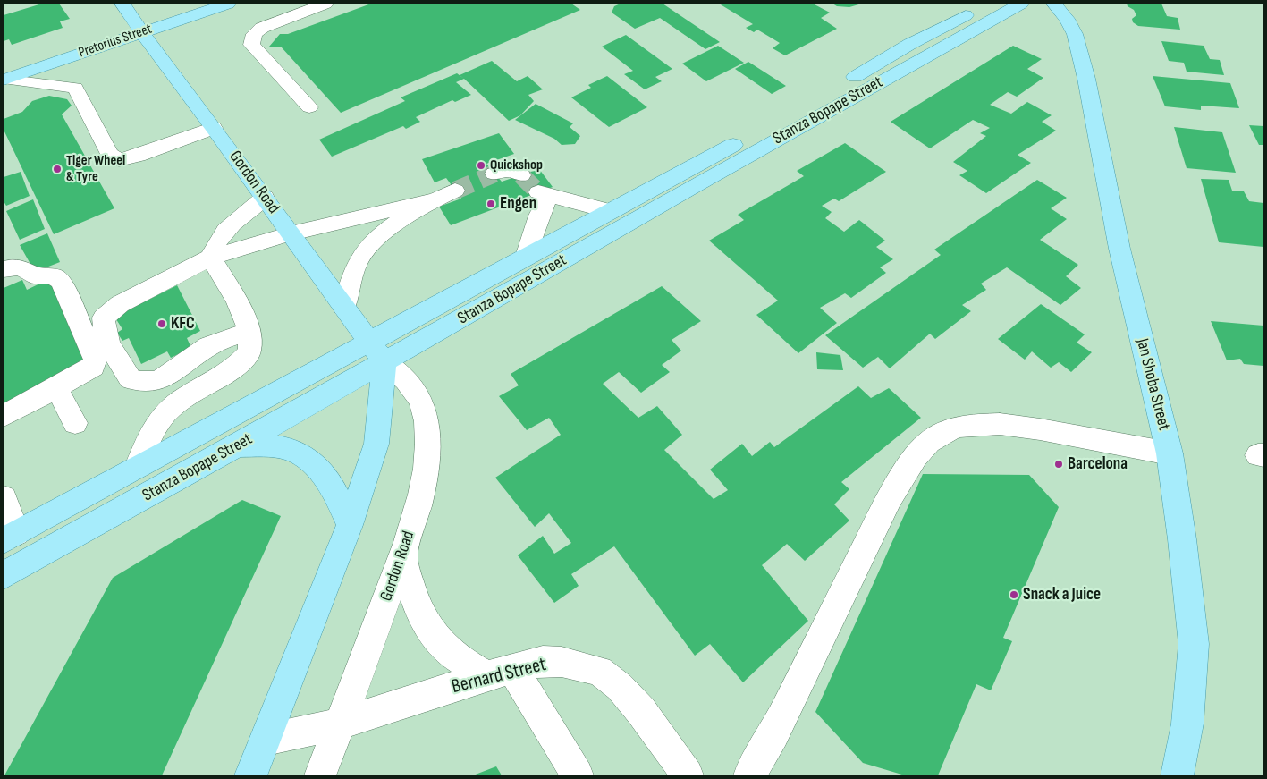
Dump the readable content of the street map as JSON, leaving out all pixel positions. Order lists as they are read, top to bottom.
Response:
{
  "streets": {
    "main road": [
      "Pretorius Street",
      "Stanza Bopape Street",
      "Gordon Road",
      "Jan Shoba Street"
    ],
    "street": ["Bernard Street"]
  },
  "crossings": [
    ["Pretorius Street", "Gordon Road"],
    ["Stanza Bopape Street", "Gordon Road"],
    ["Gordon Road", "Bernard Street"]
  ],
  "places": [
    "Quickshop",
    "Tiger Wheel & Tyre",
    "Engen",
    "KFC",
    "Barcelona",
    "Snack a Juice"
  ]
}
